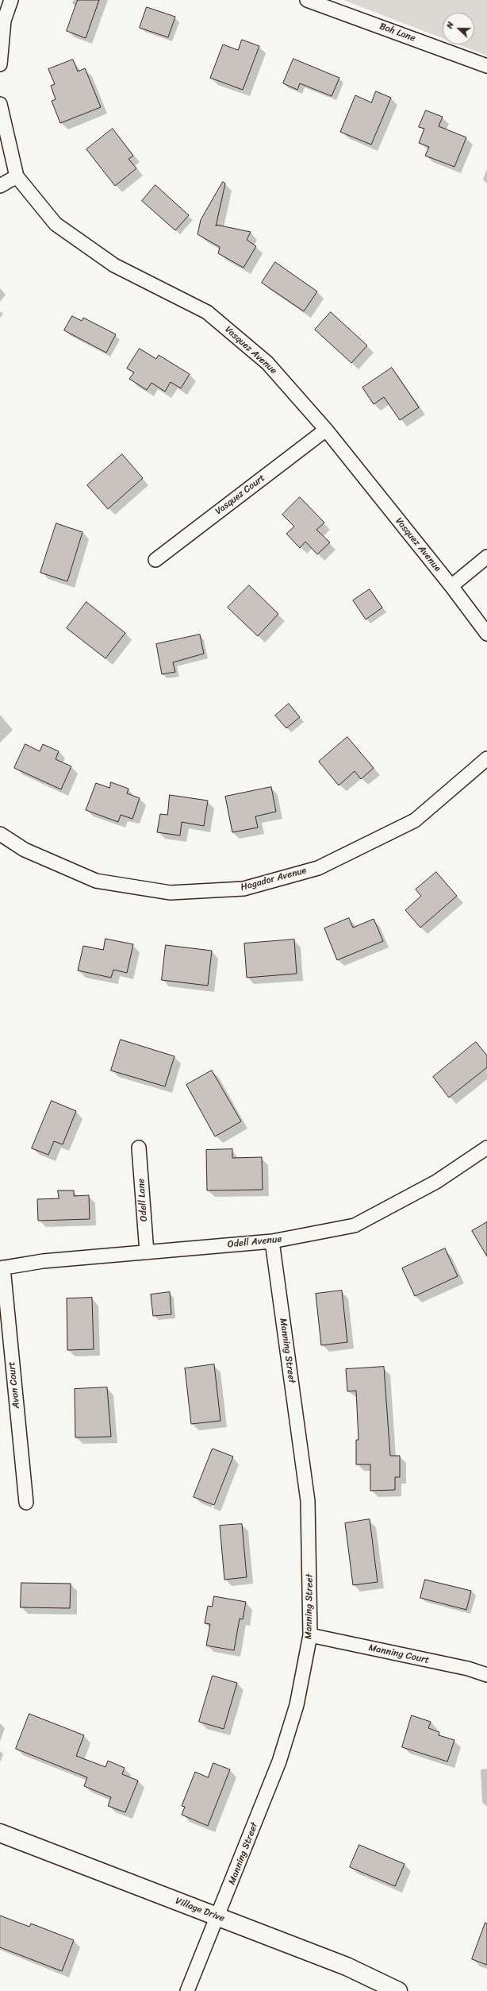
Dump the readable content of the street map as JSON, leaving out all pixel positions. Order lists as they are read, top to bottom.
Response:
{
  "streets": {
    "main road": ["Village Drive"],
    "street": [
      "Boh Lane",
      "Vasquez Avenue",
      "Vasquez Court",
      "Hagador Avenue",
      "Odell Lane",
      "Odell Avenue",
      "Manning Street",
      "Avon Court",
      "Manning Court"
    ]
  },
  "crossings": [
    ["Vasquez Avenue", "Vasquez Court"],
    ["Odell Lane", "Odell Avenue"],
    ["Odell Avenue", "Manning Street"],
    ["Odell Avenue", "Avon Court"],
    ["Manning Street", "Manning Court"],
    ["Manning Street", "Village Drive"]
  ],
  "north": "left"
}
